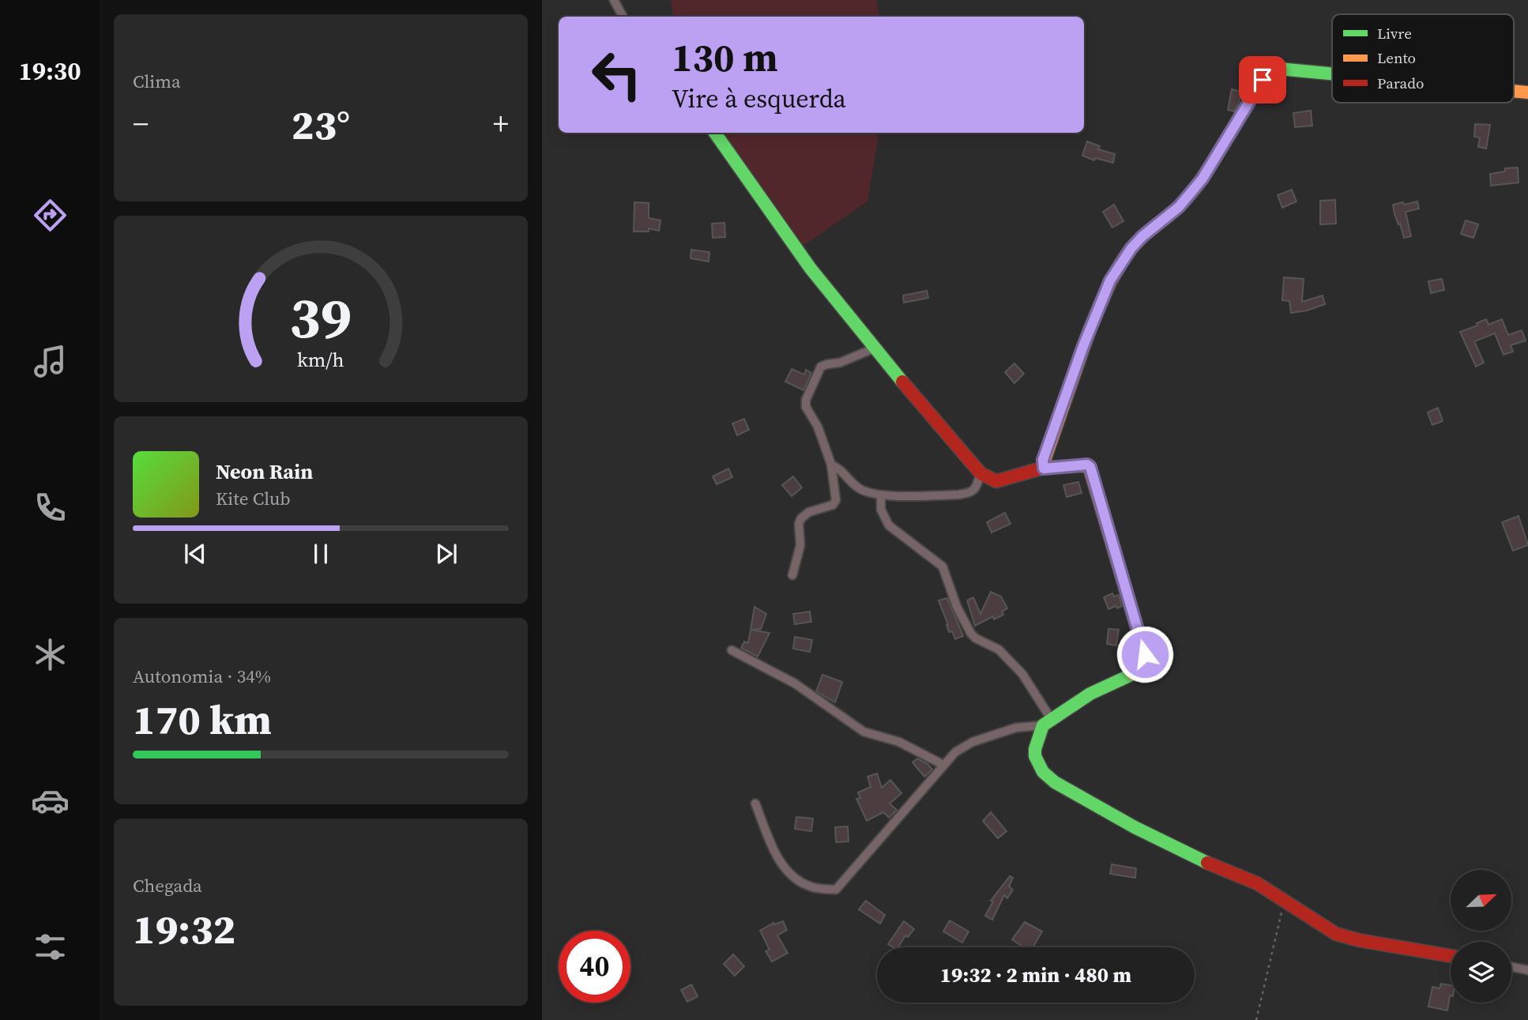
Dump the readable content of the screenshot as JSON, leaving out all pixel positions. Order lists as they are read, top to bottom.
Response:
{
  "legend": ["Livre", "Lento", "Parado"],
  "north": "top right",
  "page": {
    "tabs": "19:30",
    "tile": [
      "Clima",
      ["Autonomia · 34%", "170 km"],
      ["Chegada", "19:32"]
    ],
    "turn": ["130 m", "Vire à esquerda"],
    "heat": ["−", "23°", "+"],
    "song": ["Neon Rain", "Kite Club"],
    "limit": "40",
    "trip": "19:32 · 2 min · 480 m",
    "gauge": ["39", "km/h"]
  }
}
